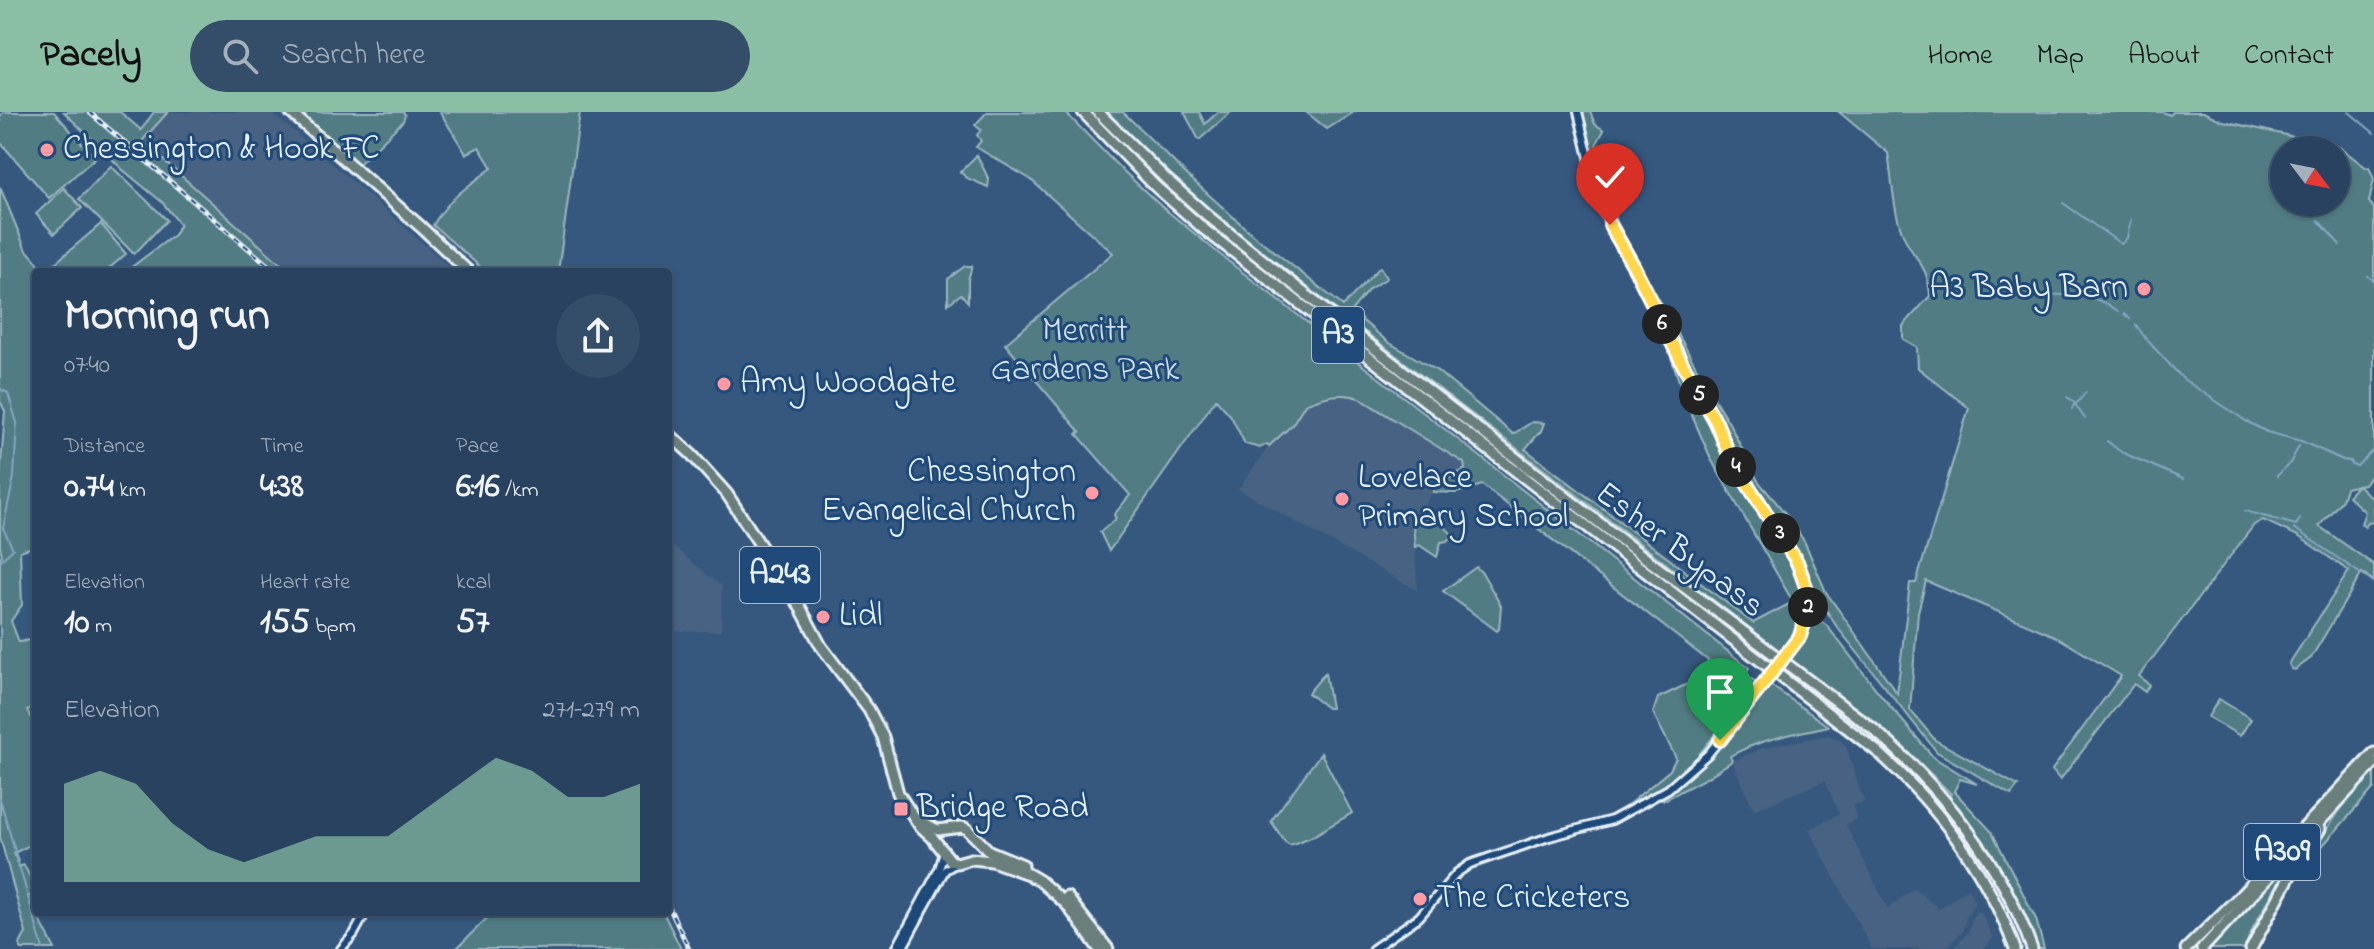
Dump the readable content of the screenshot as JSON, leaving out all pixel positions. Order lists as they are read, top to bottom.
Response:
{
  "streets": {
    "highway": [
      "A3",
      "Esher Bypass",
      "A243",
      "A309"
    ]
  },
  "parks": ["Merritt Gardens Park"],
  "places": {
    "other": [
      "Chessington & Hook FC",
      "A3 Baby Barn",
      "Amy Woodgate",
      "Chessington Evangelical Church",
      "Lovelace Primary School",
      "Lidl",
      "The Cricketers"
    ],
    "transit": ["Bridge Road"]
  },
  "north": "bottom right",
  "page": {
    "header": "Pacely",
    "search": "Search here",
    "nav": [
      "Home",
      "Map",
      "About",
      "Contact"
    ],
    "heading": ["Morning run", "07:40"],
    "pins": [
      "6",
      "5",
      "4",
      "3",
      "2"
    ],
    "stats": [
      ["Distance", "0.74 km"],
      ["Time", "4:38"],
      ["Pace", "6:16 /km"],
      ["Elevation", "10 m"],
      ["Heart rate", "155 bpm"],
      ["kcal", "57"]
    ],
    "chart": ["Elevation", "271–279 m"]
  }
}
